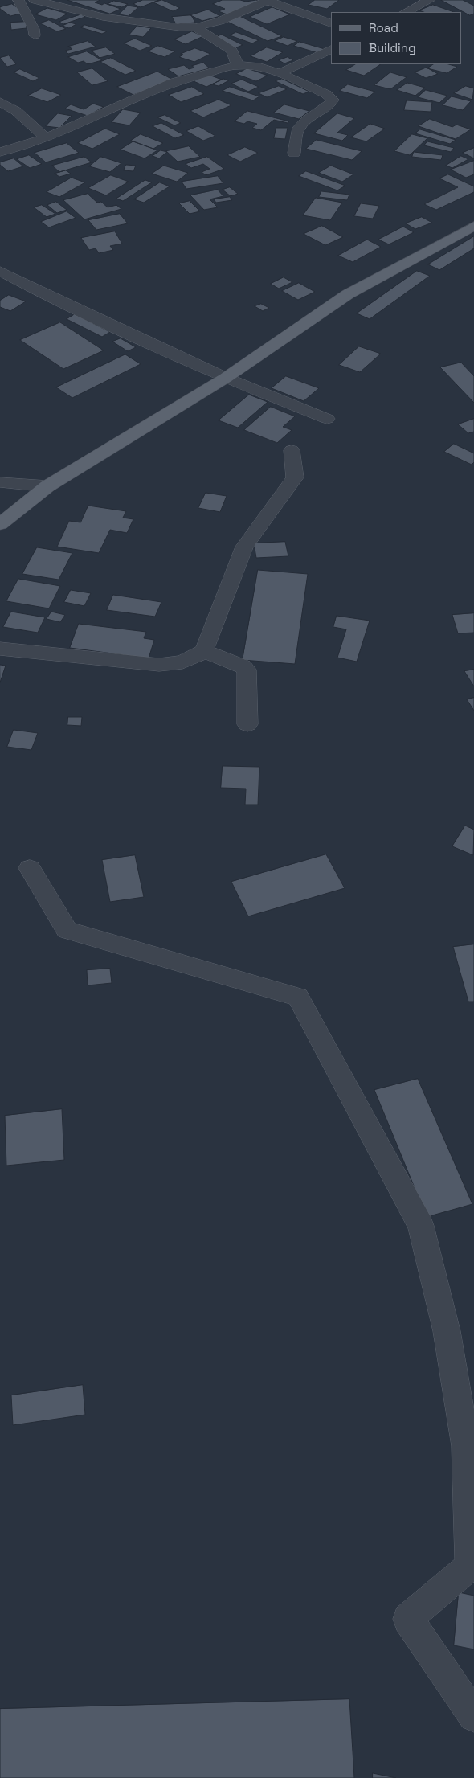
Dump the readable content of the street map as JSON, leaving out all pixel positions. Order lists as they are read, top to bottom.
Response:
{
  "legend": ["Road", "Building"]
}
